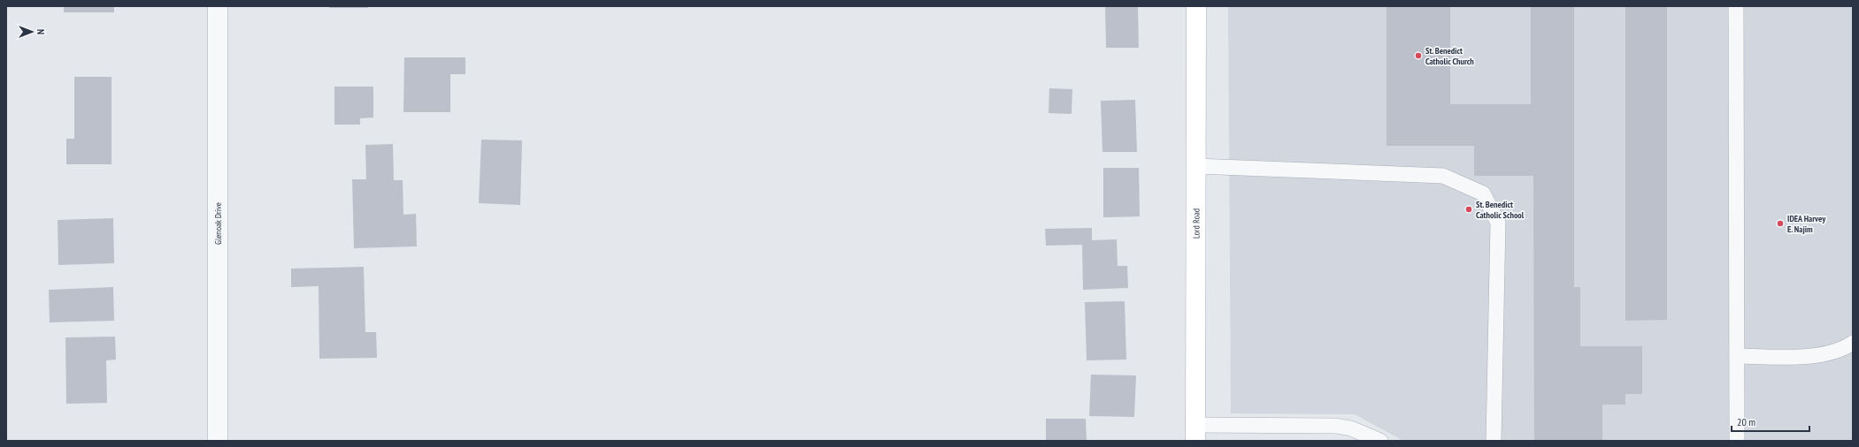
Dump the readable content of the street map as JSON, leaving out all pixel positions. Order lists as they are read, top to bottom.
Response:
{
  "streets": {
    "street": ["Glenoak Drive", "Lord Road"]
  },
  "places": ["St. Benedict Catholic Church", "St. Benedict Catholic School", "IDEA Harvey E. Najim"],
  "scale_bar": "20 m",
  "north": "right"
}
